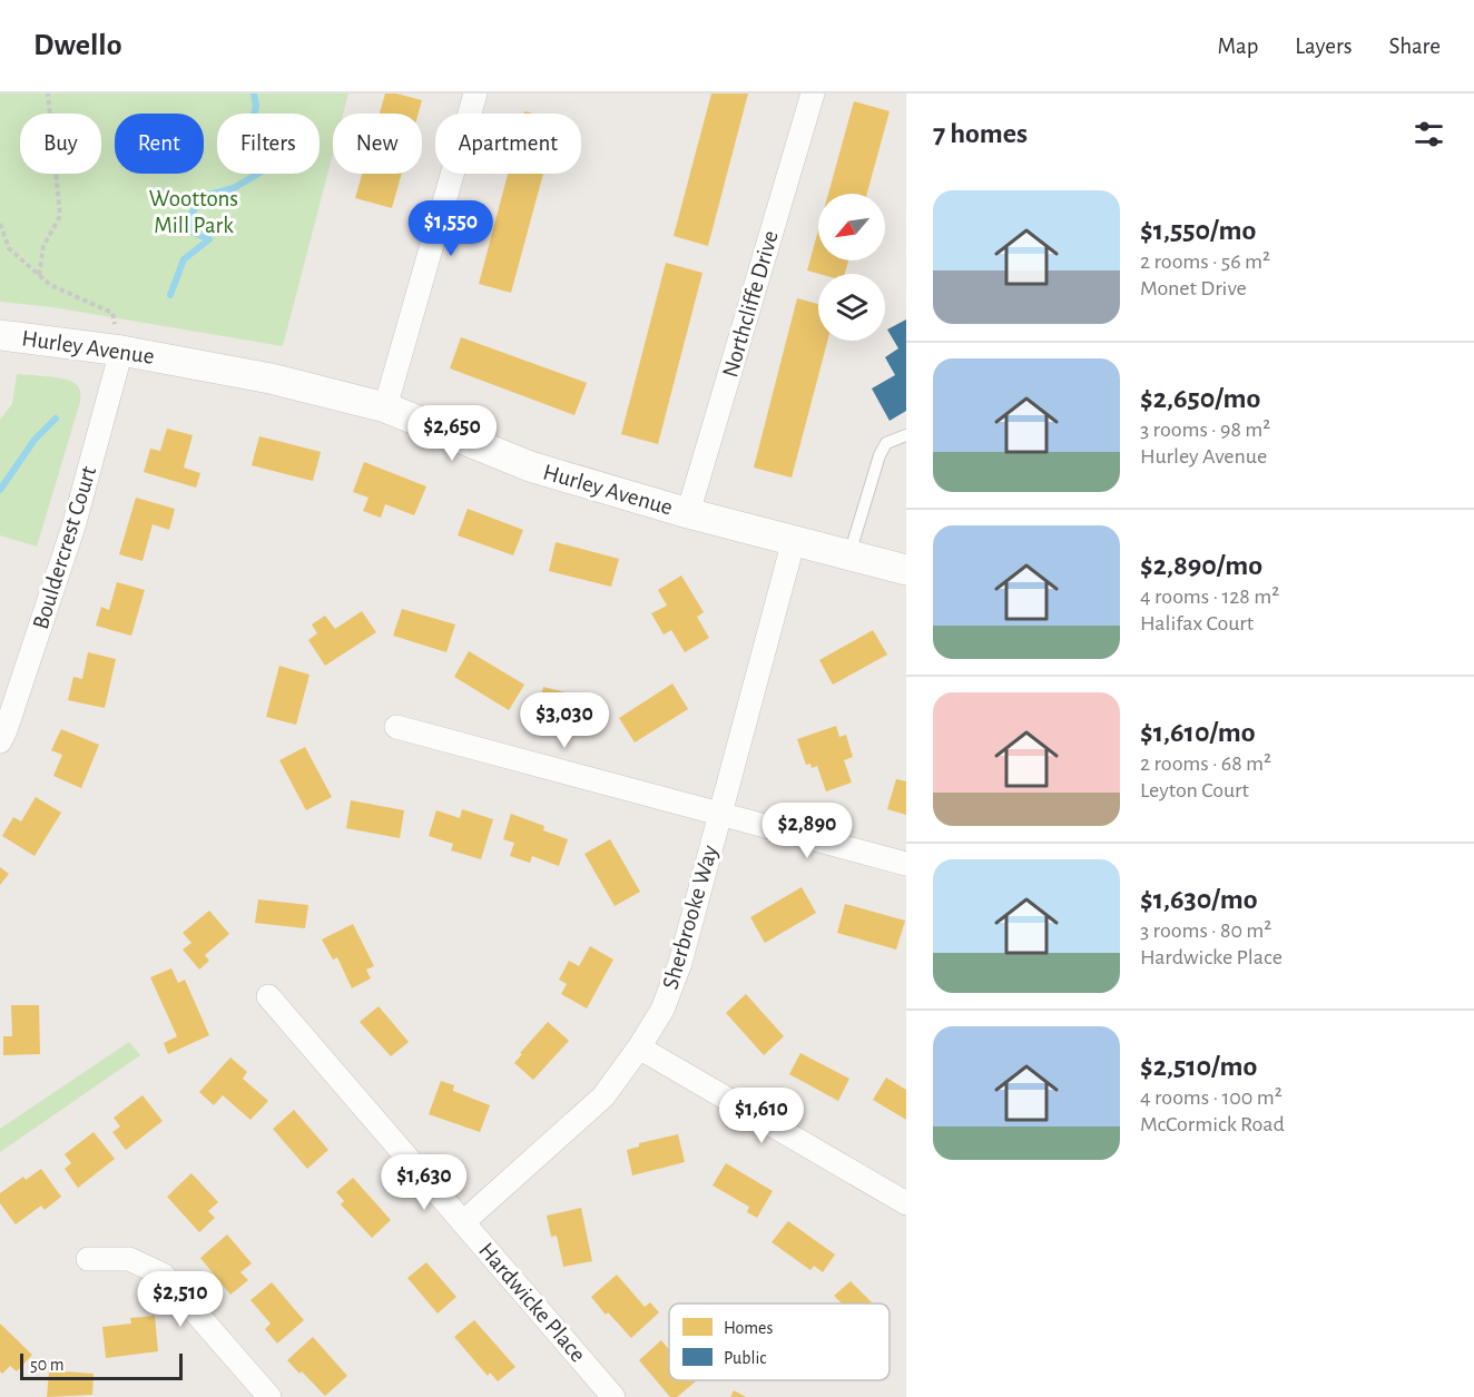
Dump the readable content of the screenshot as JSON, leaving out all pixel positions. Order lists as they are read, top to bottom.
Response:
{
  "streets": {
    "street": [
      "Northcliffe Drive",
      "Hurley Avenue",
      "Bouldercrest Court",
      "Sherbrooke Way",
      "Hardwicke Place"
    ]
  },
  "crossings": [
    ["Northcliffe Drive", "Hurley Avenue"],
    ["Hurley Avenue", "Bouldercrest Court"],
    ["Hurley Avenue", "Sherbrooke Way"],
    ["Sherbrooke Way", "Hardwicke Place"]
  ],
  "parks": ["Woottons Mill Park"],
  "legend": ["Homes", "Public"],
  "scale_bar": "50 m",
  "north": "bottom left",
  "page": {
    "header": "Dwello",
    "nav": ["Map", "Layers", "Share"],
    "heading": "7 homes",
    "chip": [
      "Buy",
      "Rent",
      "Filters",
      "New",
      "Apartment"
    ],
    "list": [
      {
        "name": "$1,550/mo",
        "note": "2 rooms · 56 m² · Monet Drive"
      },
      {
        "name": "$2,650/mo",
        "note": "3 rooms · 98 m² · Hurley Avenue"
      },
      {
        "name": "$2,890/mo",
        "note": "4 rooms · 128 m² · Halifax Court"
      },
      {
        "name": "$1,610/mo",
        "note": "2 rooms · 68 m² · Leyton Court"
      },
      {
        "name": "$1,630/mo",
        "note": "3 rooms · 80 m² · Hardwicke Place"
      },
      {
        "name": "$2,510/mo",
        "note": "4 rooms · 100 m² · McCormick Road"
      }
    ],
    "price": [
      "$1,550",
      "$2,650",
      "$3,030",
      "$2,890",
      "$1,610",
      "$1,630",
      "$2,510"
    ],
    "scale": "50 m"
  }
}
